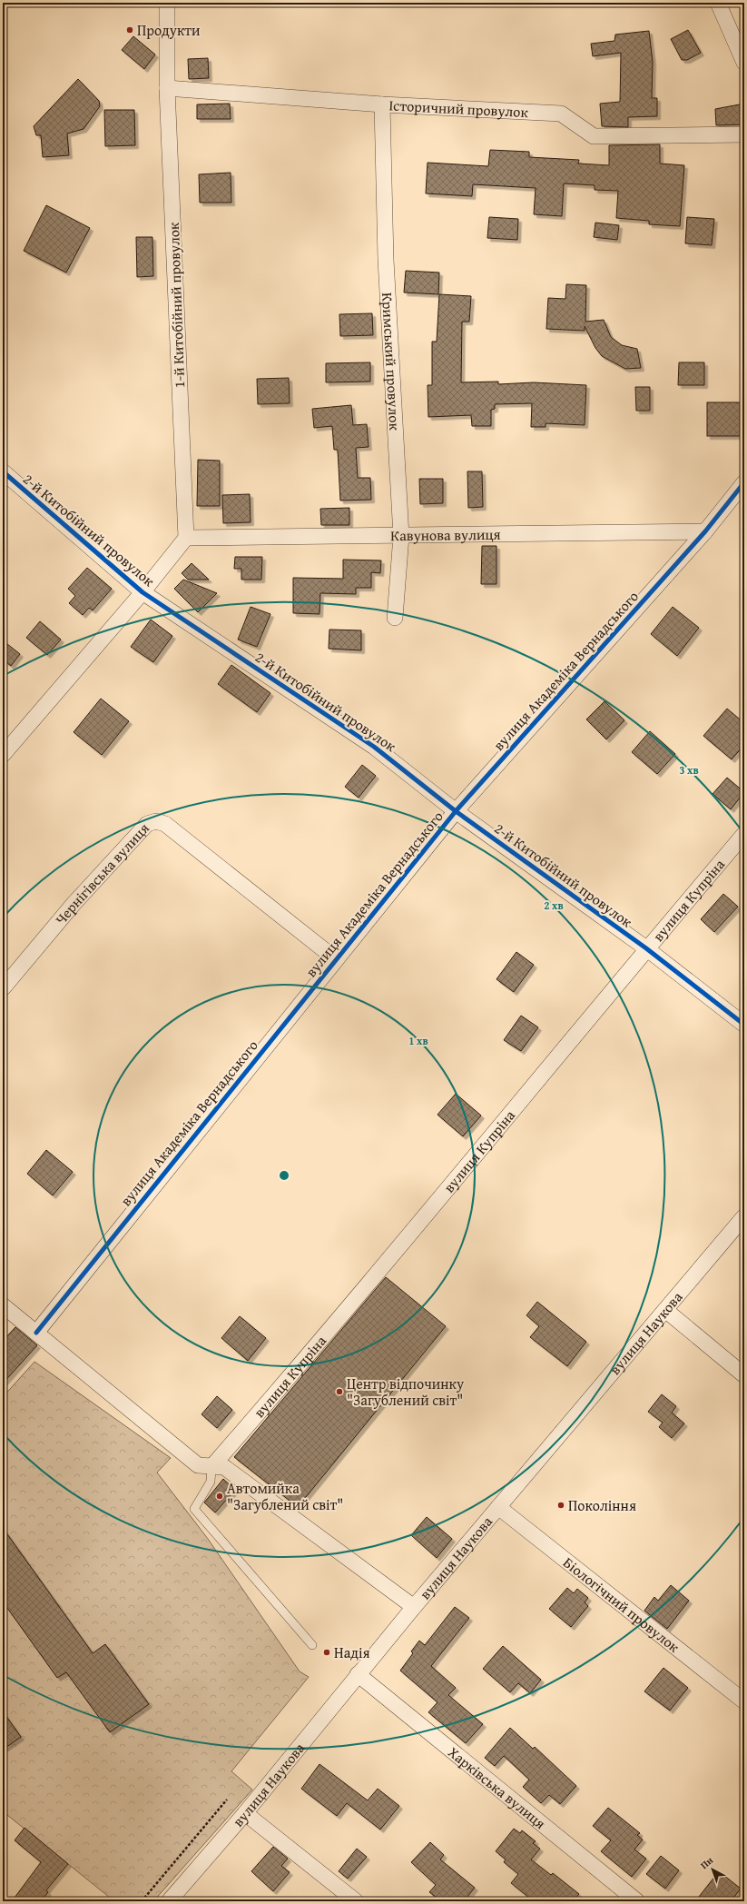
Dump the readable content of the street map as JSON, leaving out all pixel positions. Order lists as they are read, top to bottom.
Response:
{
  "streets": {
    "street": [
      "Історичний провулок",
      "1-й Китобійний провулок",
      "Кримський провулок",
      "2-й Китобійний провулок",
      "Кавунова вулиця",
      "вулиця Академіка Вернадського",
      "Чернігівська вулиця",
      "вулиця Купріна",
      "вулиця Наукова",
      "Біологічний провулок",
      "Харківська вулиця"
    ]
  },
  "crossings": [
    ["Історичний провулок", "1-й Китобійний провулок"],
    ["Історичний провулок", "Кримський провулок"],
    ["1-й Китобійний провулок", "Кавунова вулиця"],
    ["Кримський провулок", "Кавунова вулиця"],
    ["2-й Китобійний провулок", "вулиця Академіка Вернадського"],
    ["2-й Китобійний провулок", "вулиця Купріна"],
    ["Кавунова вулиця", "вулиця Академіка Вернадського"],
    ["вулиця Академіка Вернадського", "Чернігівська вулиця"],
    ["вулиця Наукова", "Біологічний провулок"],
    ["вулиця Наукова", "Харківська вулиця"]
  ],
  "places": [
    "Продукти",
    "Центр відпочинку \"Загублений світ\"",
    "Автомийка \"Загублений світ\"",
    "Покоління",
    "Надія"
  ],
  "north": "top left",
  "rings": ["3 хв", "2 хв", "1 хв"]
}
